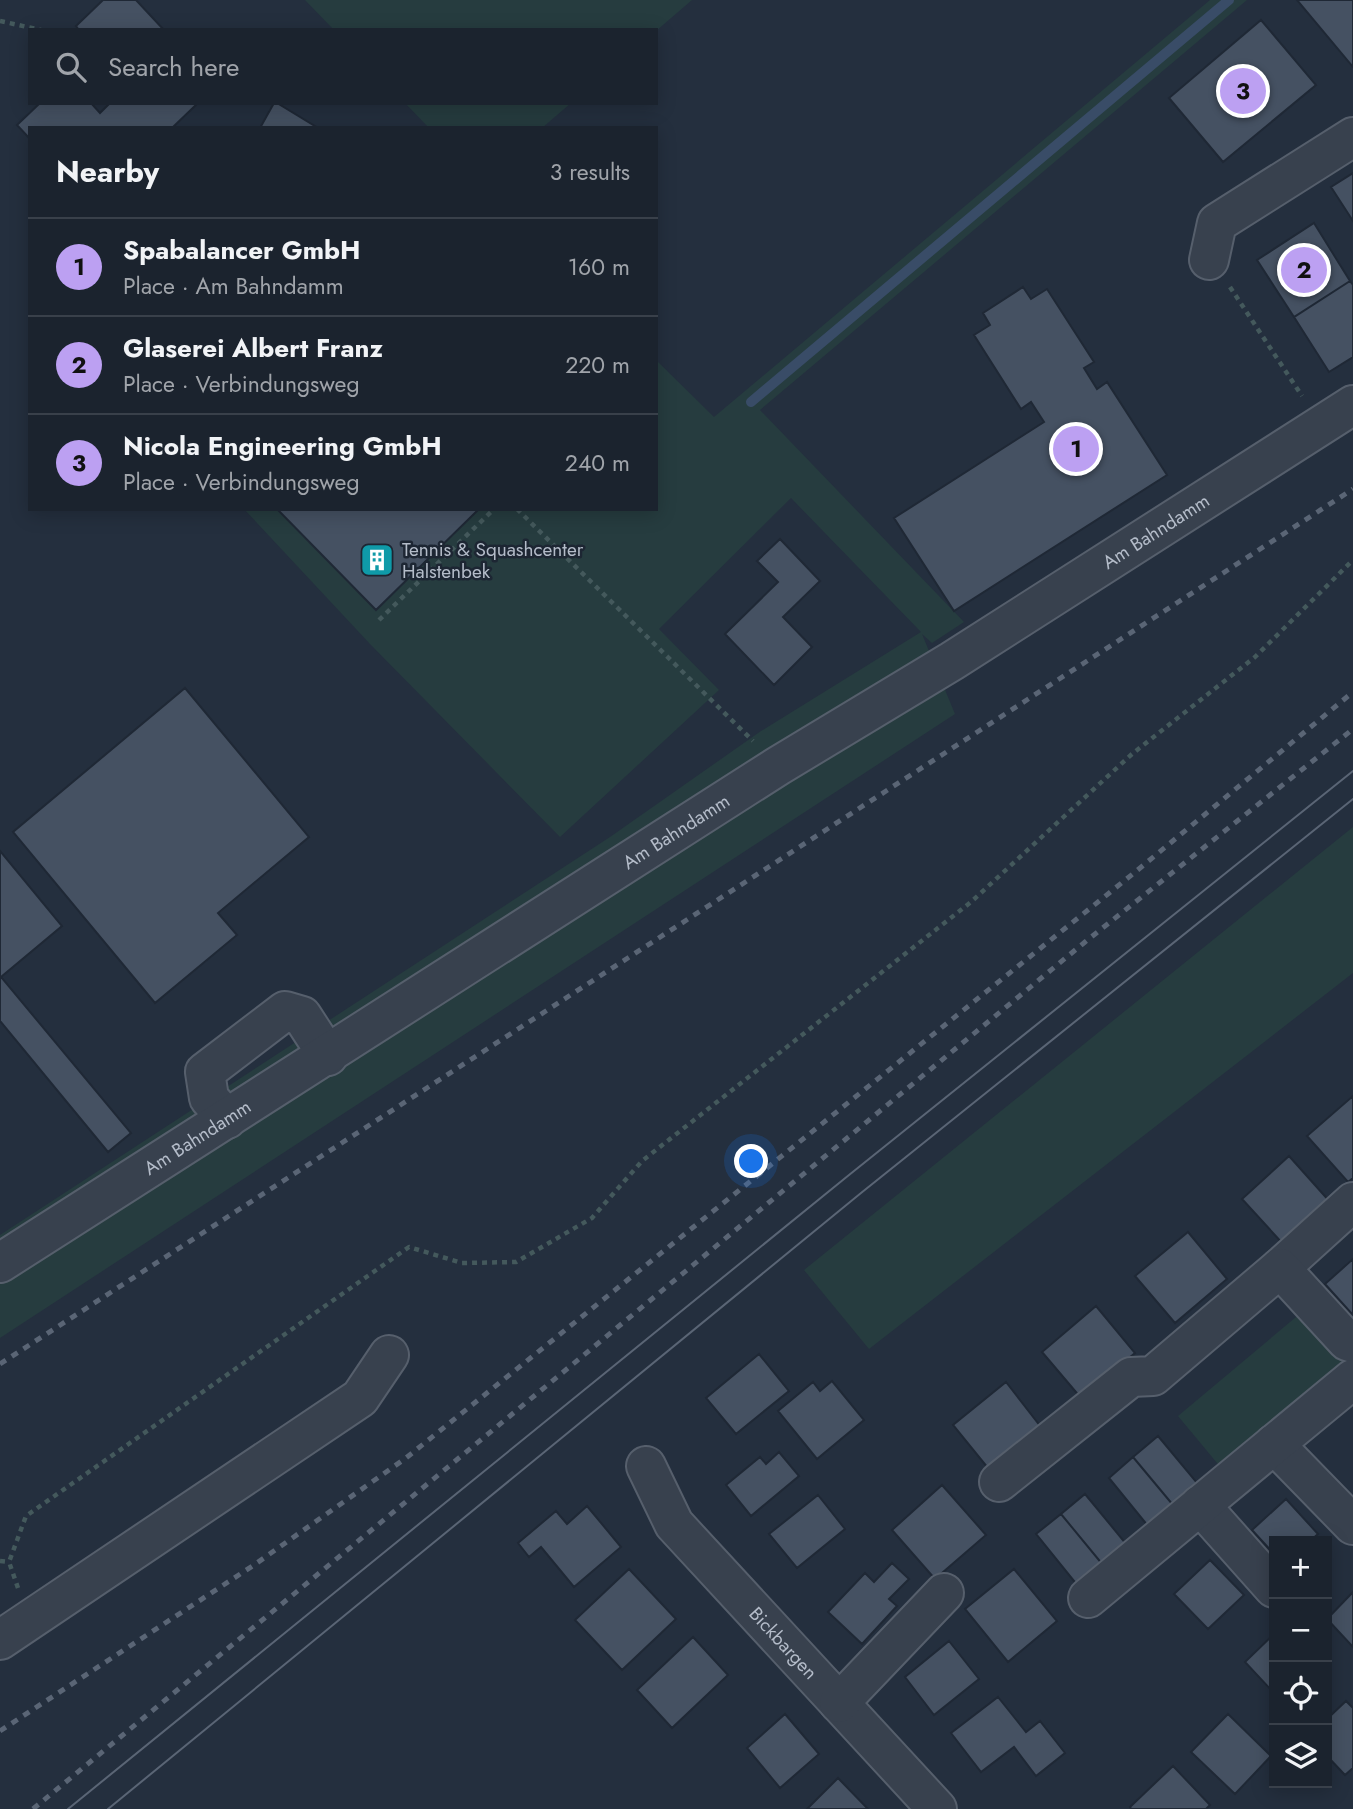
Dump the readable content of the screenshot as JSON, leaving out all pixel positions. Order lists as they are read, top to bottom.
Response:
{
  "streets": {
    "street": ["Am Bahndamm", "Bickbargen"]
  },
  "places": {
    "building": ["Tennis & Squashcenter Halstenbek"]
  },
  "page": {
    "search": "Search here",
    "pins": ["3", "2", "1"],
    "heading": ["Nearby", "3 results"],
    "list": [
      {
        "mark": "1",
        "name": "Spabalancer GmbH",
        "note": "Place · Am Bahndamm",
        "value": "160 m"
      },
      {
        "mark": "2",
        "name": "Glaserei Albert Franz",
        "note": "Place · Verbindungsweg",
        "value": "220 m"
      },
      {
        "mark": "3",
        "name": "Nicola Engineering GmbH",
        "note": "Place · Verbindungsweg",
        "value": "240 m"
      }
    ],
    "map_buttons": ["+", "−"]
  }
}
